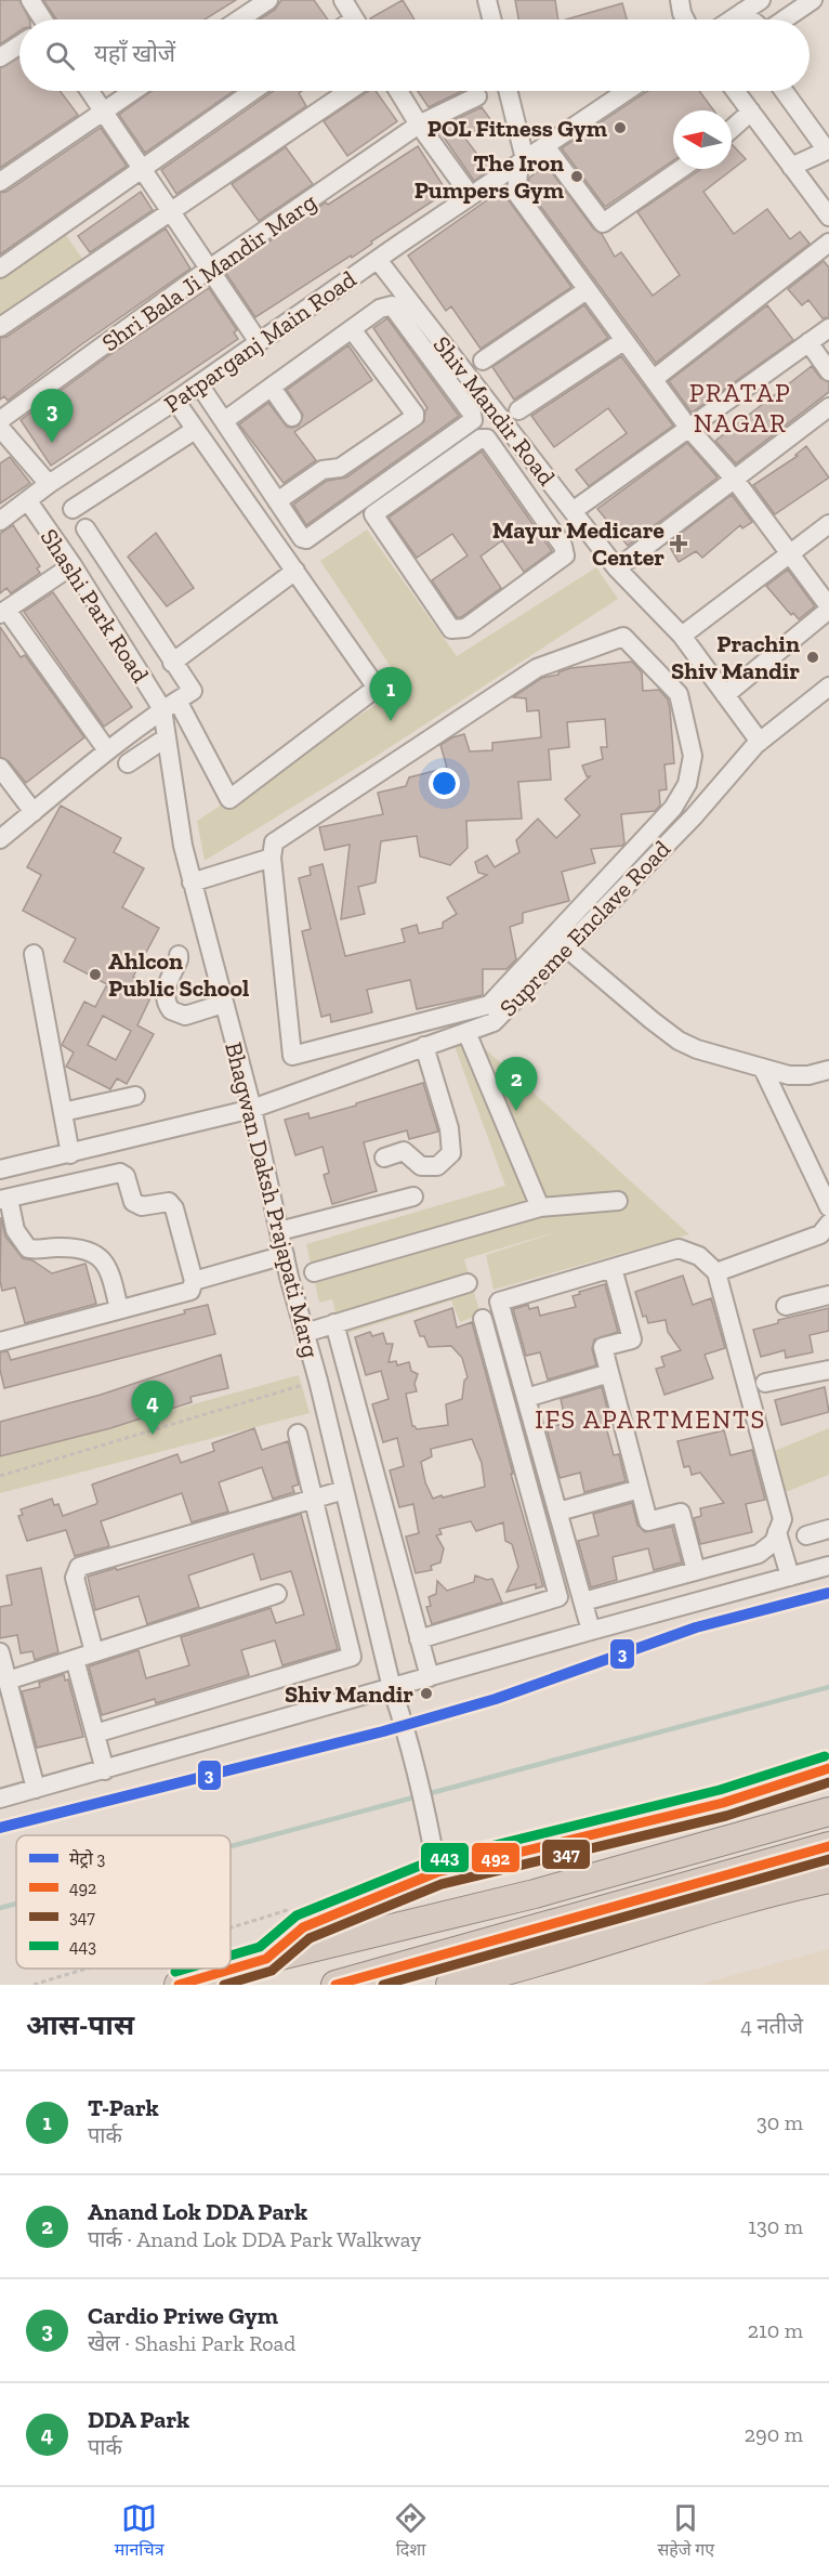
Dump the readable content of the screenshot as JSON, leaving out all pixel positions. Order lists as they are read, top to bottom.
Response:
{
  "streets": {
    "street": [
      "Shri Bala Ji Mandir Marg",
      "Patparganj Main Road",
      "Shiv Mandir Road",
      "Shashi Park Road",
      "Supreme Enclave Road",
      "Bhagwan Daksh Prajapati Marg"
    ]
  },
  "crossings": [
    ["Patparganj Main Road", "Shiv Mandir Road"],
    ["Patparganj Main Road", "Shashi Park Road"],
    ["Shiv Mandir Road", "Supreme Enclave Road"],
    ["Shashi Park Road", "Bhagwan Daksh Prajapati Marg"],
    ["Supreme Enclave Road", "Bhagwan Daksh Prajapati Marg"]
  ],
  "districts": ["PRATAP NAGAR", "IFS APARTMENTS"],
  "places": {
    "other": [
      "POL Fitness Gym",
      "The Iron Pumpers Gym",
      "Prachin Shiv Mandir",
      "Ahlcon Public School",
      "Shiv Mandir"
    ],
    "health": ["Mayur Medicare Center"]
  },
  "lines": [
    "metro line 3",
    "transit line 443",
    "transit line 492",
    "transit line 347"
  ],
  "legend": [
    "मेट्रो 3",
    "492",
    "347",
    "443"
  ],
  "north": "left",
  "page": {
    "search": "यहाँ खोजें",
    "pins": [
      "3",
      "1",
      "2",
      "4"
    ],
    "heading": ["आस-पास", "4 नतीजे"],
    "list": [
      {
        "mark": "1",
        "name": "T-Park",
        "note": "पार्क",
        "value": "30 m"
      },
      {
        "mark": "2",
        "name": "Anand Lok DDA Park",
        "note": "पार्क · Anand Lok DDA Park Walkway",
        "value": "130 m"
      },
      {
        "mark": "3",
        "name": "Cardio Priwe Gym",
        "note": "खेल · Shashi Park Road",
        "value": "210 m"
      },
      {
        "mark": "4",
        "name": "DDA Park",
        "note": "पार्क",
        "value": "290 m"
      }
    ],
    "nav": ["मानचित्र", "दिशा", "सहेजे गए"]
  }
}
